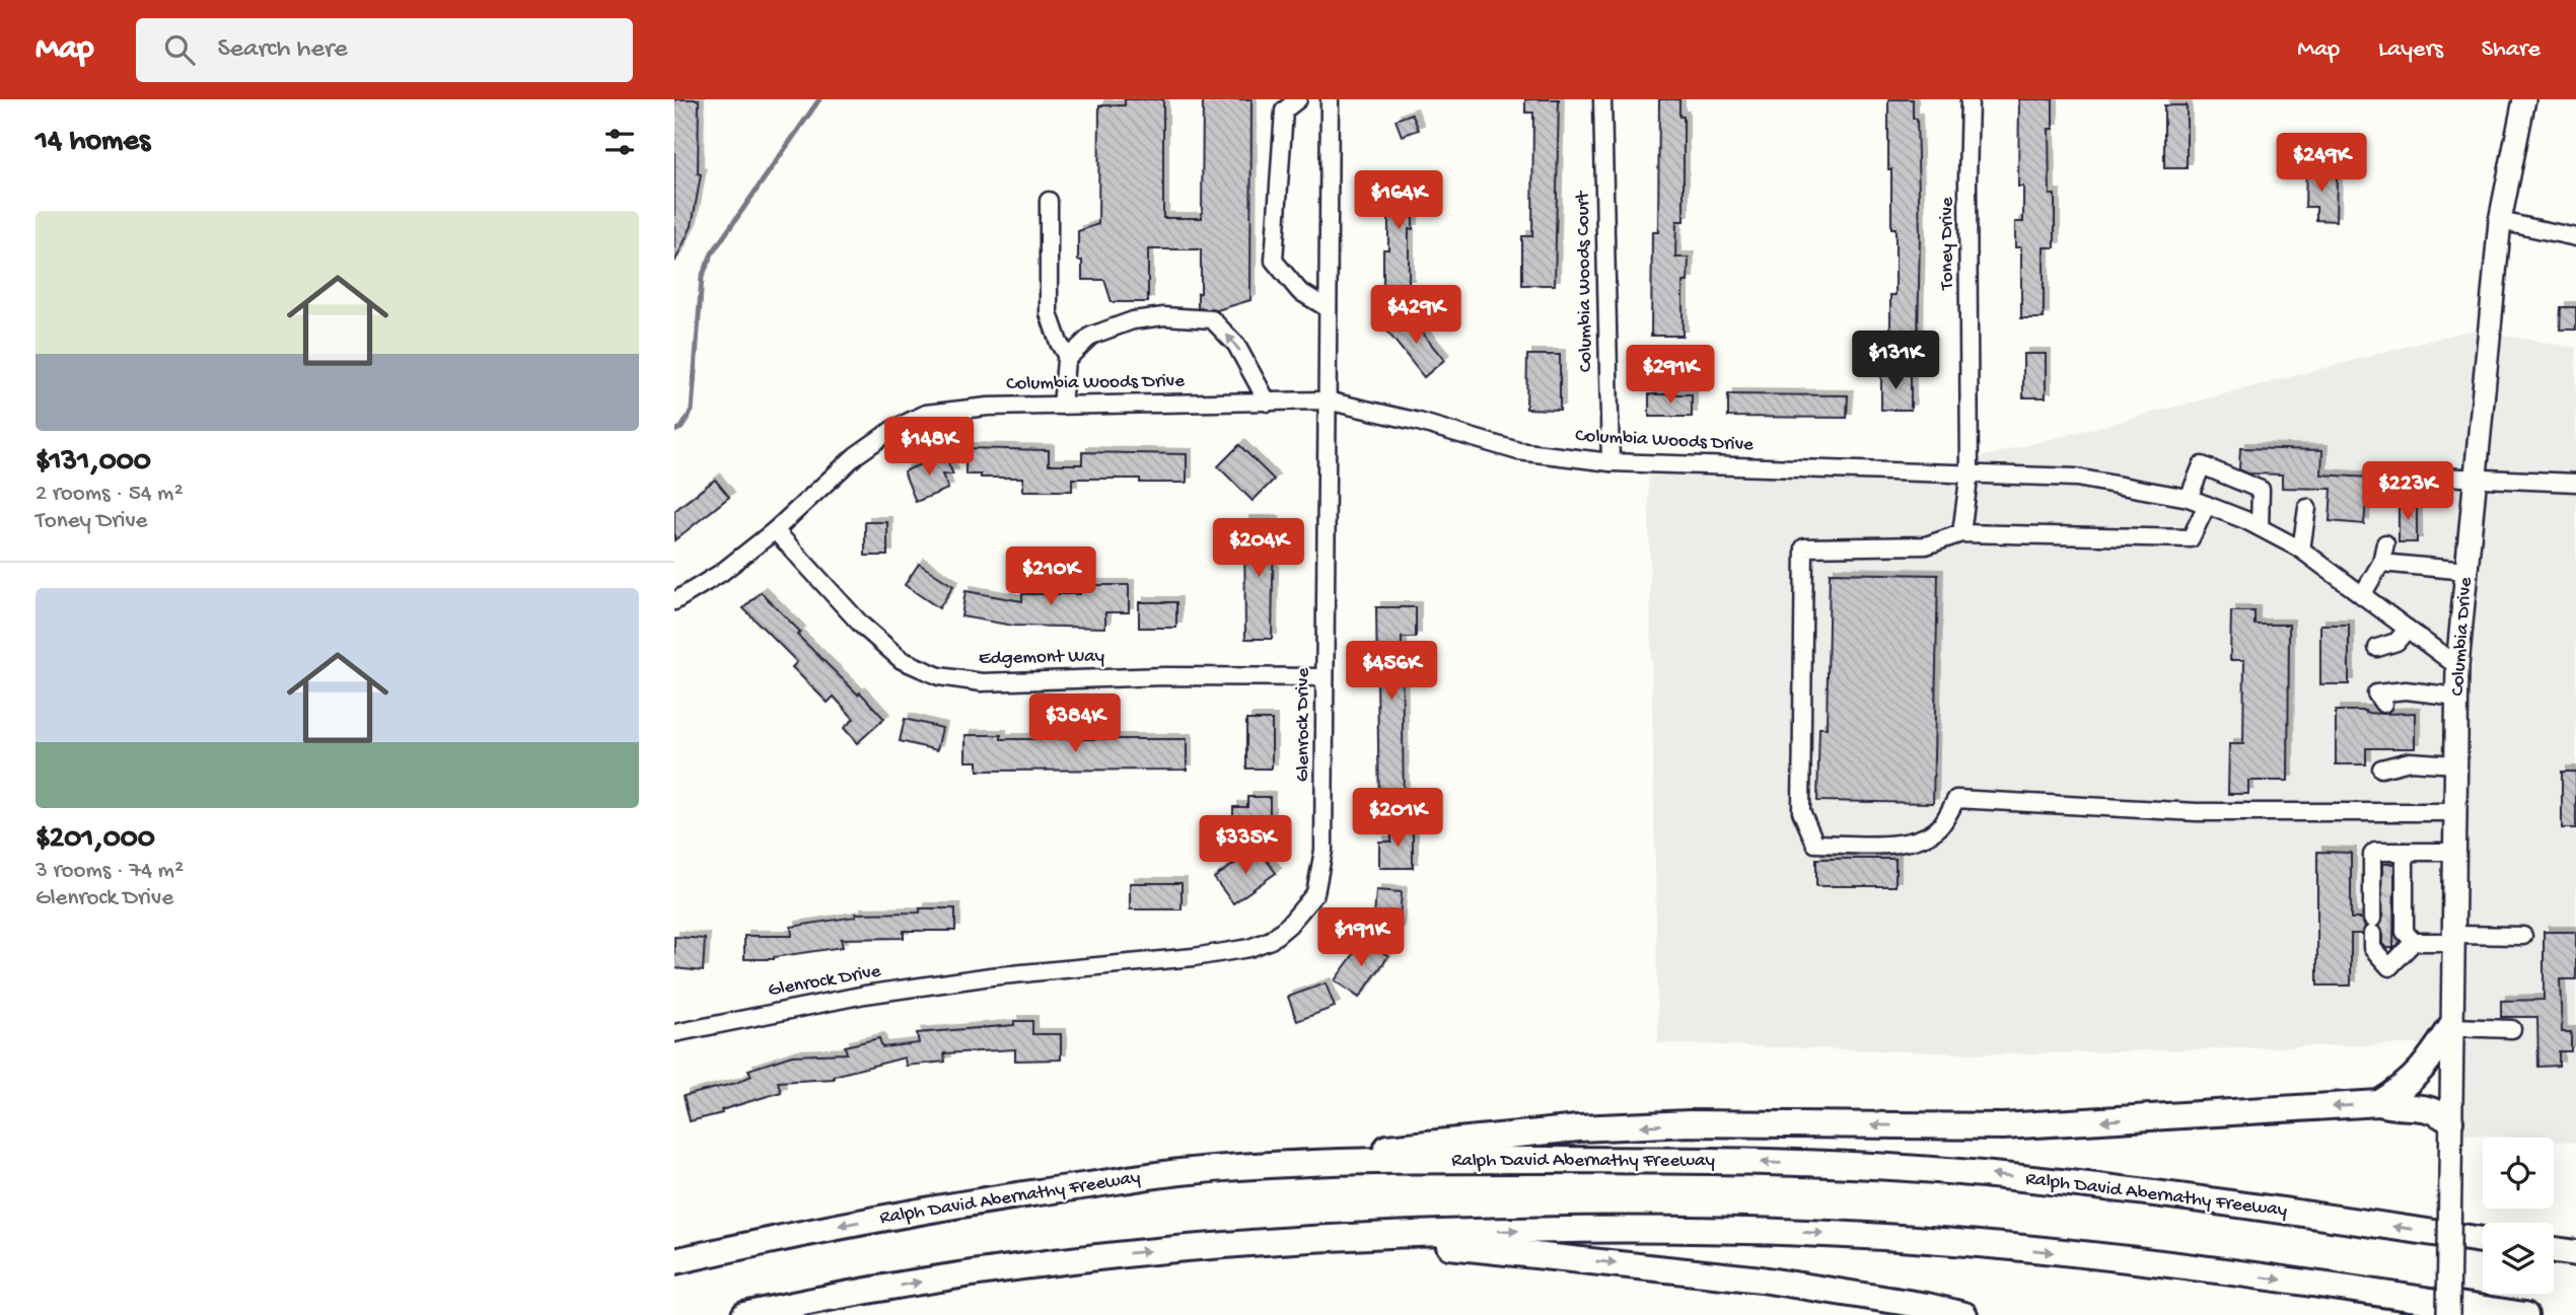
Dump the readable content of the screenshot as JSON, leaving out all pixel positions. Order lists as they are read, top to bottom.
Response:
{
  "streets": {
    "highway": ["Ralph David Abernathy Freeway"],
    "main road": ["Columbia Drive"],
    "street": [
      "Toney Drive",
      "Columbia Woods Court",
      "Columbia Woods Drive",
      "Edgemont Way",
      "Glenrock Drive"
    ]
  },
  "crossings": [
    ["Toney Drive", "Columbia Woods Drive"],
    ["Columbia Woods Court", "Columbia Woods Drive"],
    ["Columbia Woods Drive", "Columbia Drive"],
    ["Columbia Woods Drive", "Edgemont Way"],
    ["Columbia Woods Drive", "Glenrock Drive"],
    ["Edgemont Way", "Glenrock Drive"]
  ],
  "page": {
    "header": "Map",
    "search": "Search here",
    "nav": ["Map", "Layers", "Share"],
    "heading": "14 homes",
    "price": [
      "$249K",
      "$164K",
      "$429K",
      "$131K",
      "$291K",
      "$148K",
      "$223K",
      "$204K",
      "$210K",
      "$456K",
      "$384K",
      "$201K",
      "$335K",
      "$191K"
    ],
    "list": [
      {
        "name": "$131,000",
        "note": "2 rooms · 54 m² · Toney Drive"
      },
      {
        "name": "$201,000",
        "note": "3 rooms · 74 m² · Glenrock Drive"
      }
    ]
  }
}
